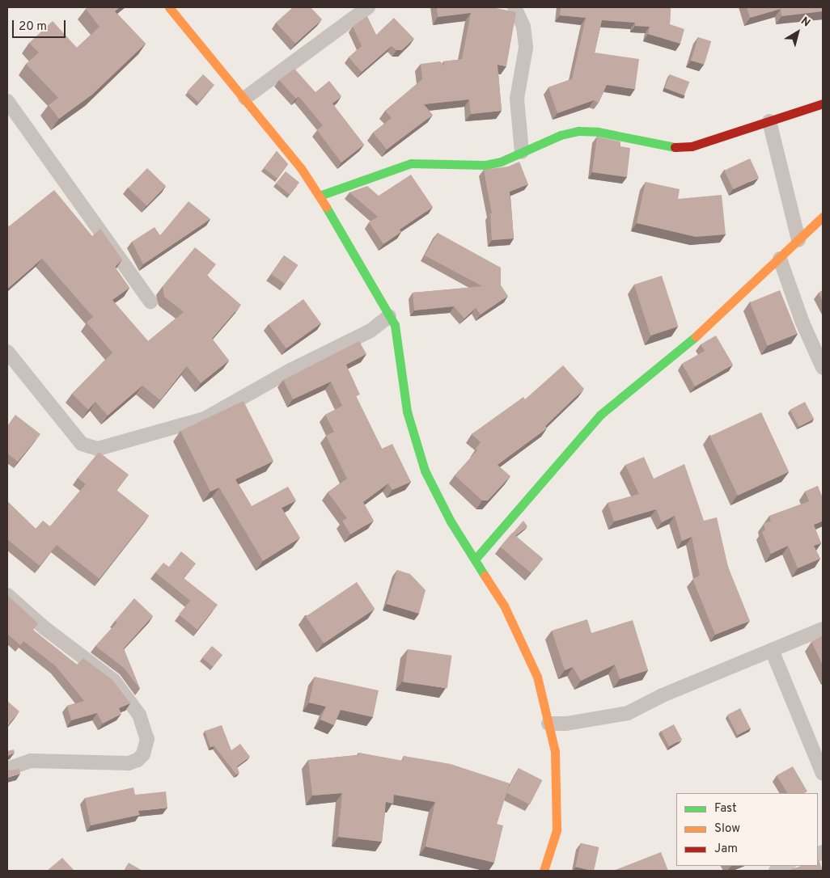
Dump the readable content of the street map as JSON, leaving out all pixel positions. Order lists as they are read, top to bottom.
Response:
{
  "legend": ["Fast", "Slow", "Jam"],
  "scale_bar": "20 m",
  "north": "top right"
}
